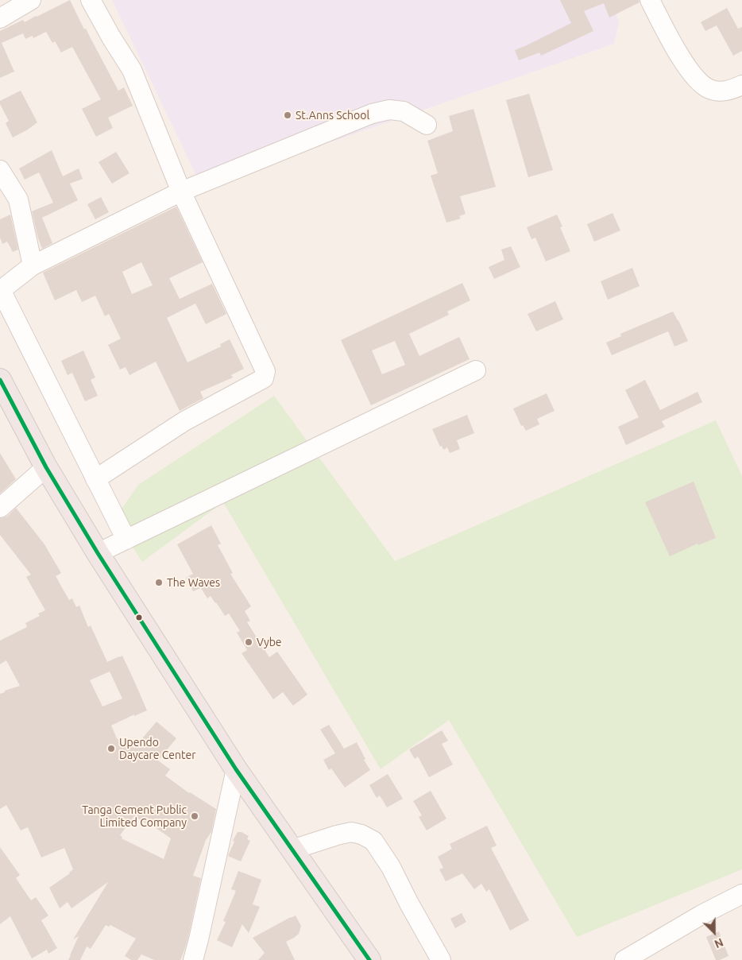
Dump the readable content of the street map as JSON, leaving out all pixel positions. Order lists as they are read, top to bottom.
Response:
{
  "places": [
    "St.Anns School",
    "The Waves",
    "Vybe",
    "Upendo Daycare Center",
    "Tanga Cement Public Limited Company"
  ],
  "north": "bottom right"
}
